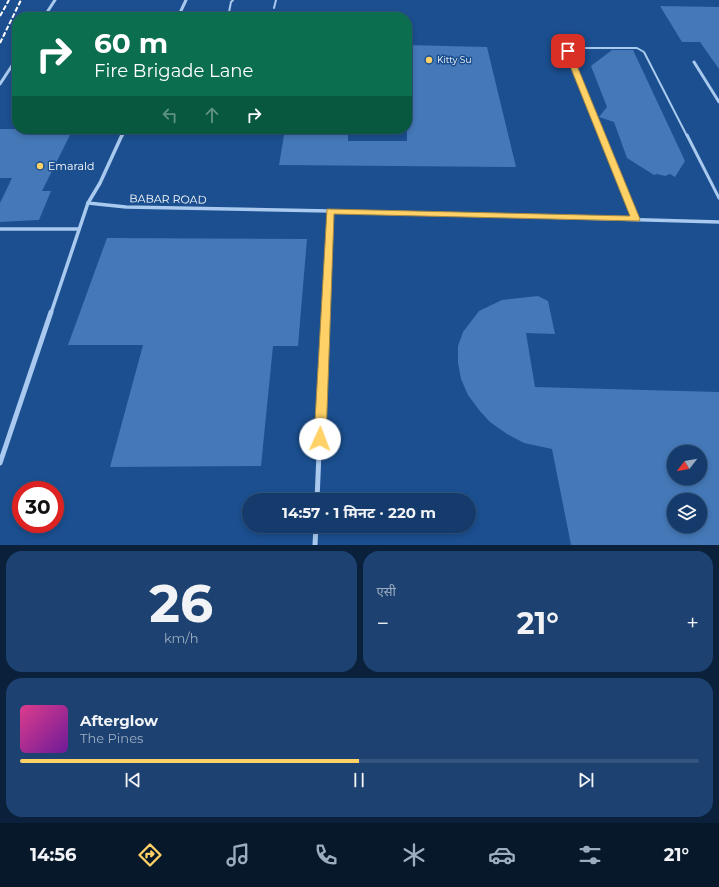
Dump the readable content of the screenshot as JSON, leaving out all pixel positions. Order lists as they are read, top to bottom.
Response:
{
  "streets": {
    "street": ["BABAR ROAD"]
  },
  "places": ["Kitty Su", "Emarald"],
  "north": "bottom left",
  "page": {
    "turn": ["60 m", "Fire Brigade Lane"],
    "limit": "30",
    "trip": "14:57 · 1 मिनट · 220 m",
    "tile": [
      ["26", "km/h"],
      "एसी"
    ],
    "heat": ["−", "21°", "+"],
    "song": ["Afterglow", "The Pines"],
    "tabs": ["14:56", "21°"]
  }
}
